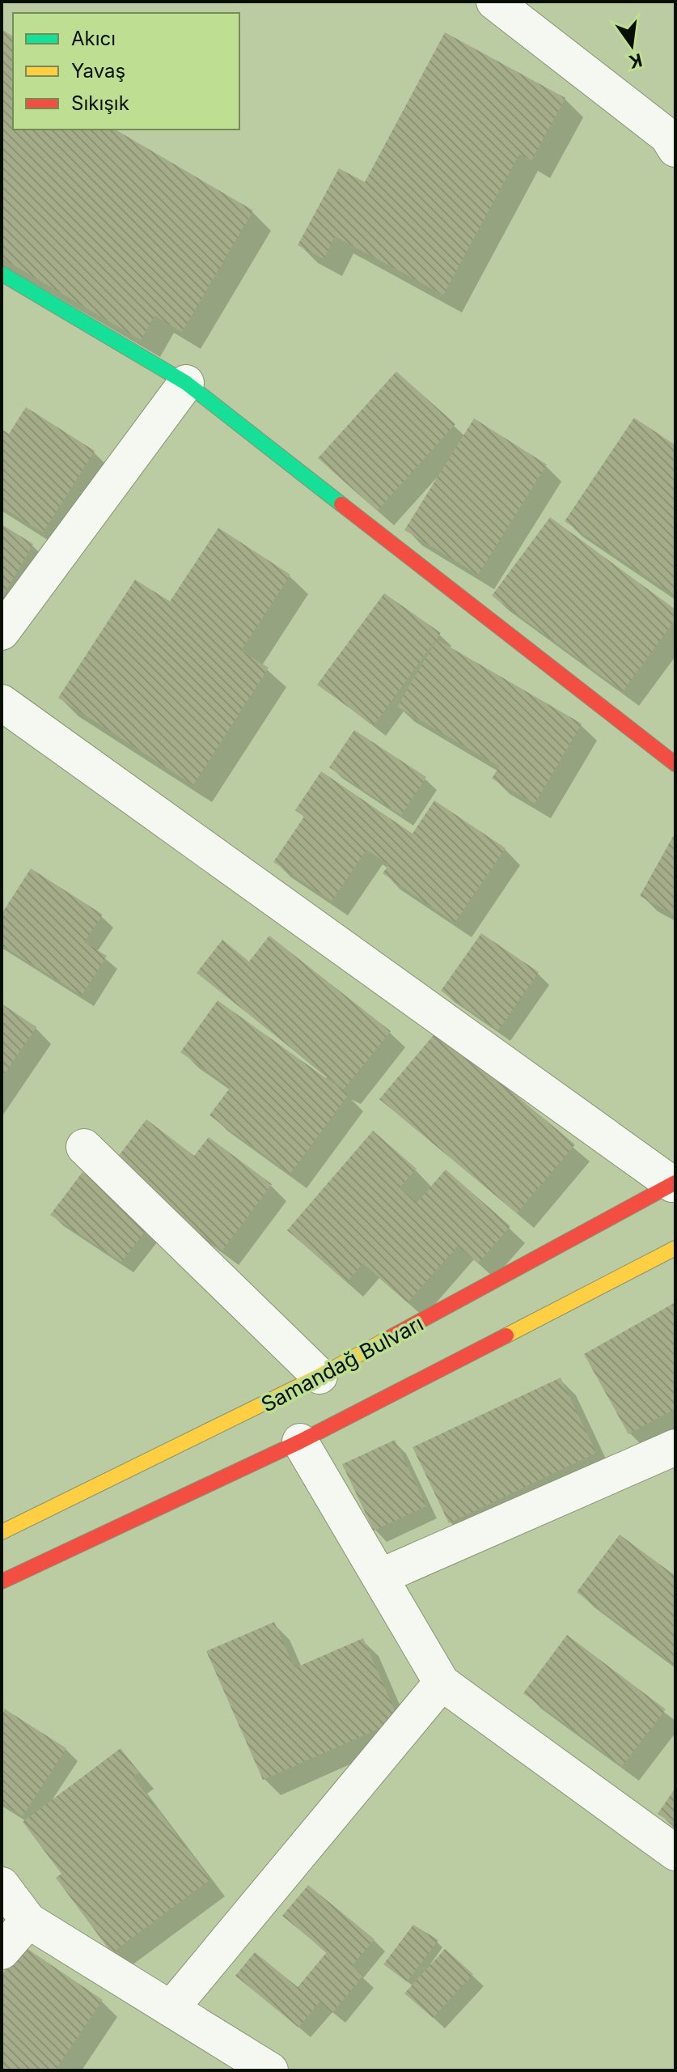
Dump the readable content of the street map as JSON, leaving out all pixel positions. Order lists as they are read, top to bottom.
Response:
{
  "streets": {
    "main road": ["Samandağ Bulvarı"]
  },
  "legend": ["Akıcı", "Yavaş", "Sıkışık"],
  "north": "bottom"
}
